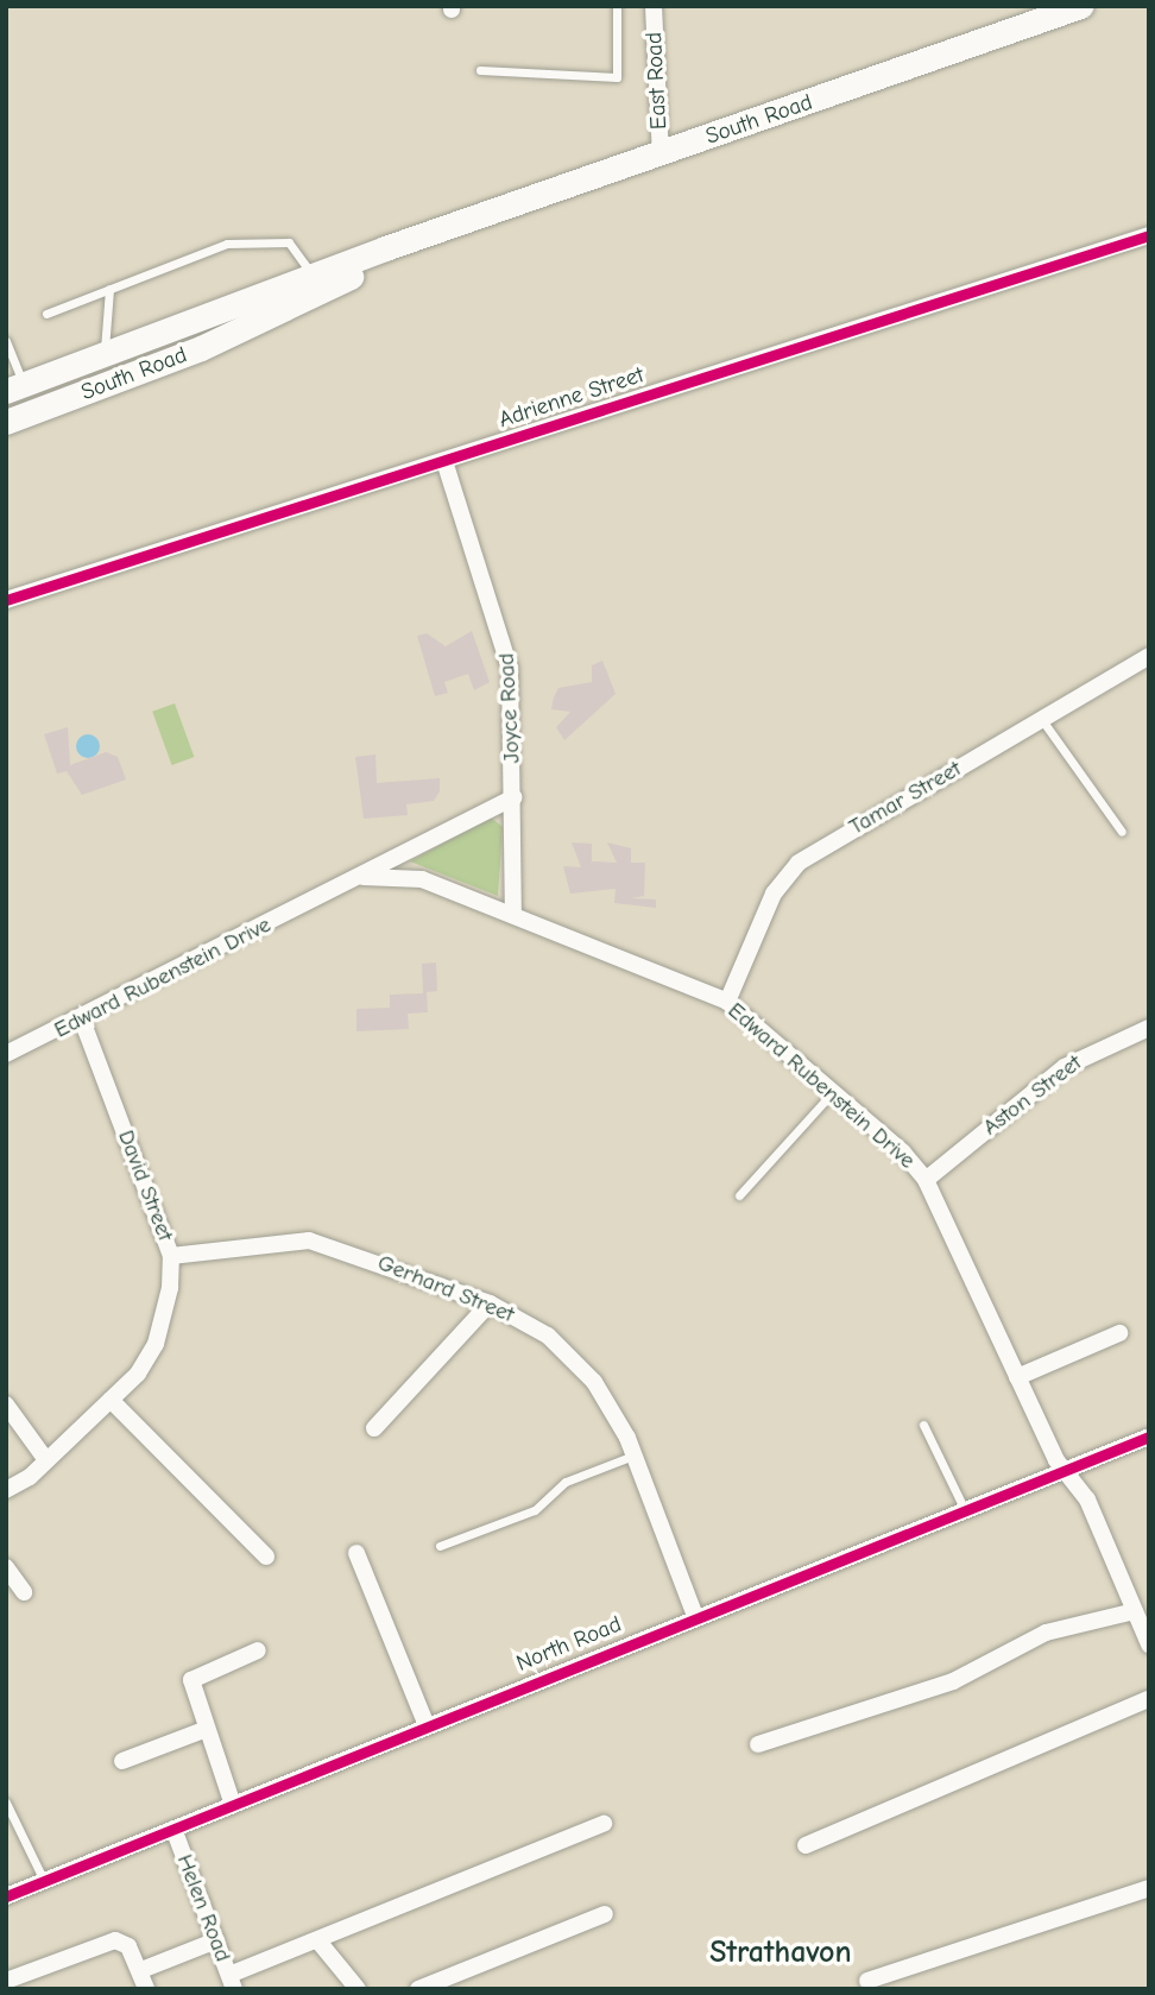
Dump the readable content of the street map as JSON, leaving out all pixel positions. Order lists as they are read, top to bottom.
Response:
{
  "streets": {
    "street": [
      "East Road",
      "South Road",
      "Adrienne Street",
      "Joyce Road",
      "Tamar Street",
      "Edward Rubenstein Drive",
      "Aston Street",
      "David Street",
      "Gerhard Street",
      "North Road",
      "Helen Road"
    ]
  },
  "crossings": [
    ["East Road", "South Road"],
    ["Adrienne Street", "Joyce Road"],
    ["Joyce Road", "Edward Rubenstein Drive"],
    ["Tamar Street", "Edward Rubenstein Drive"],
    ["Edward Rubenstein Drive", "Aston Street"],
    ["Edward Rubenstein Drive", "David Street"],
    ["Edward Rubenstein Drive", "North Road"],
    ["David Street", "Gerhard Street"],
    ["Gerhard Street", "North Road"],
    ["North Road", "Helen Road"]
  ],
  "districts": ["Strathavon"]
}
